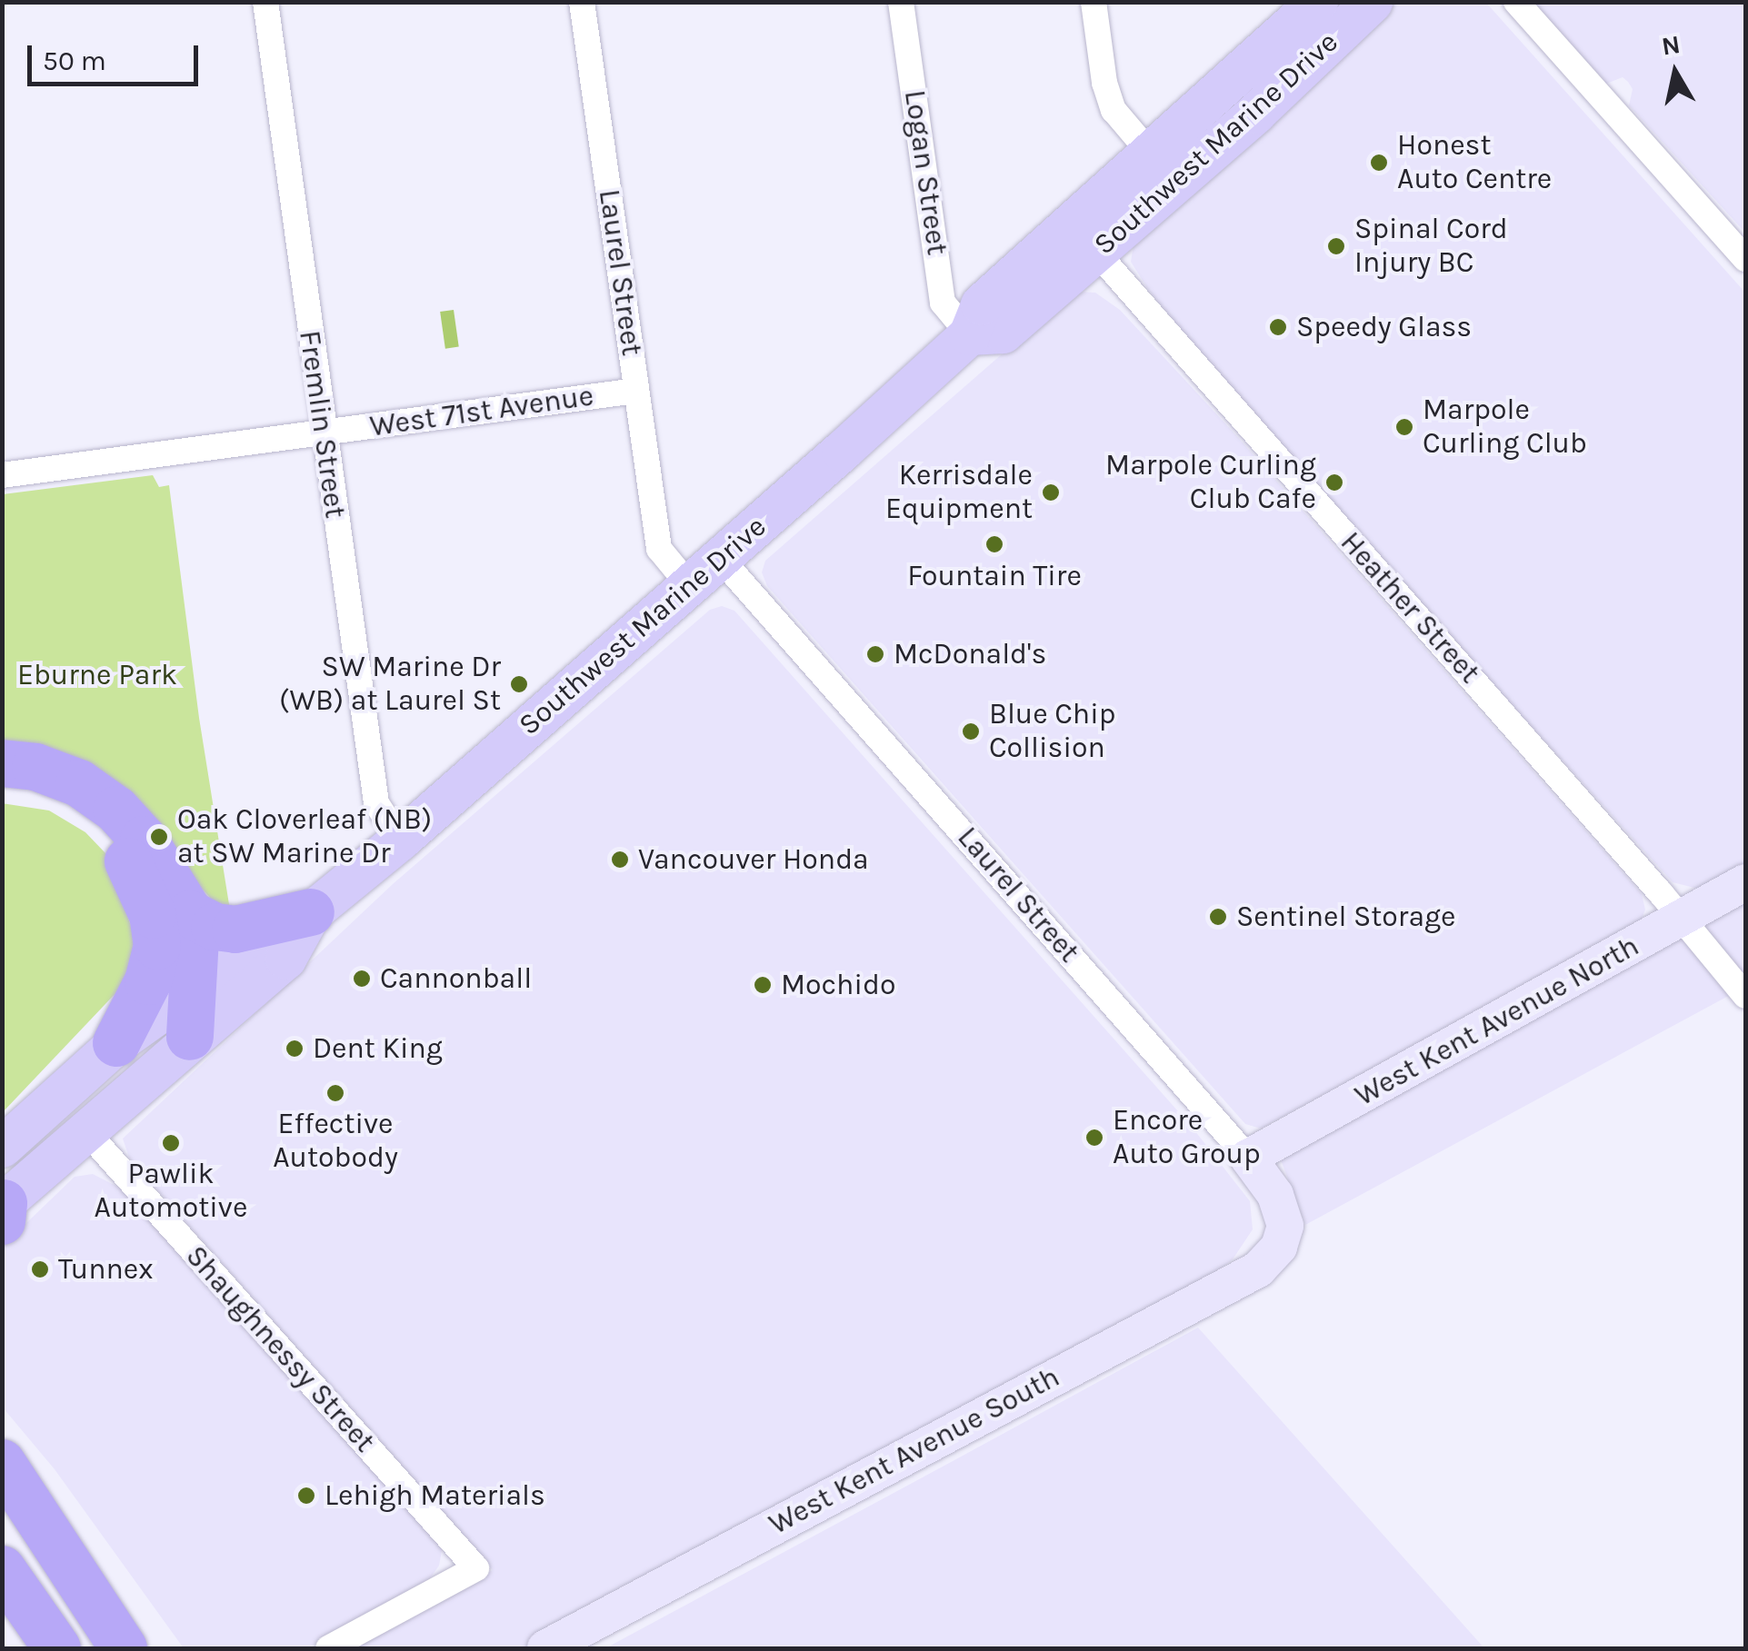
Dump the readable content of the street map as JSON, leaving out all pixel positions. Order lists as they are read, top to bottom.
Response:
{
  "streets": {
    "main road": ["Southwest Marine Drive"],
    "street": [
      "Logan Street",
      "Laurel Street",
      "West 71st Avenue",
      "Fremlin Street",
      "Heather Street",
      "West Kent Avenue North",
      "Shaughnessy Street",
      "West Kent Avenue South"
    ]
  },
  "crossings": [
    ["Southwest Marine Drive", "Logan Street"],
    ["Southwest Marine Drive", "Laurel Street"],
    ["Southwest Marine Drive", "Fremlin Street"],
    ["Southwest Marine Drive", "Heather Street"],
    ["Southwest Marine Drive", "Shaughnessy Street"],
    ["Laurel Street", "West 71st Avenue"],
    ["Laurel Street", "West Kent Avenue North"],
    ["Laurel Street", "West Kent Avenue South"],
    ["West 71st Avenue", "Fremlin Street"],
    ["Heather Street", "West Kent Avenue North"]
  ],
  "parks": ["Eburne Park"],
  "places": [
    "Honest Auto Centre",
    "Spinal Cord Injury BC",
    "Speedy Glass",
    "Marpole Curling Club",
    "Marpole Curling Club Cafe",
    "Kerrisdale Equipment",
    "Fountain Tire",
    "McDonald's",
    "SW Marine Dr (WB) at Laurel St",
    "Blue Chip Collision",
    "Oak Cloverleaf (NB) at SW Marine Dr",
    "Vancouver Honda",
    "Sentinel Storage",
    "Cannonball",
    "Mochido",
    "Dent King",
    "Effective Autobody",
    "Encore Auto Group",
    "Pawlik Automotive",
    "Tunnex",
    "Lehigh Materials"
  ],
  "scale_bar": "50 m",
  "north": "top"
}
